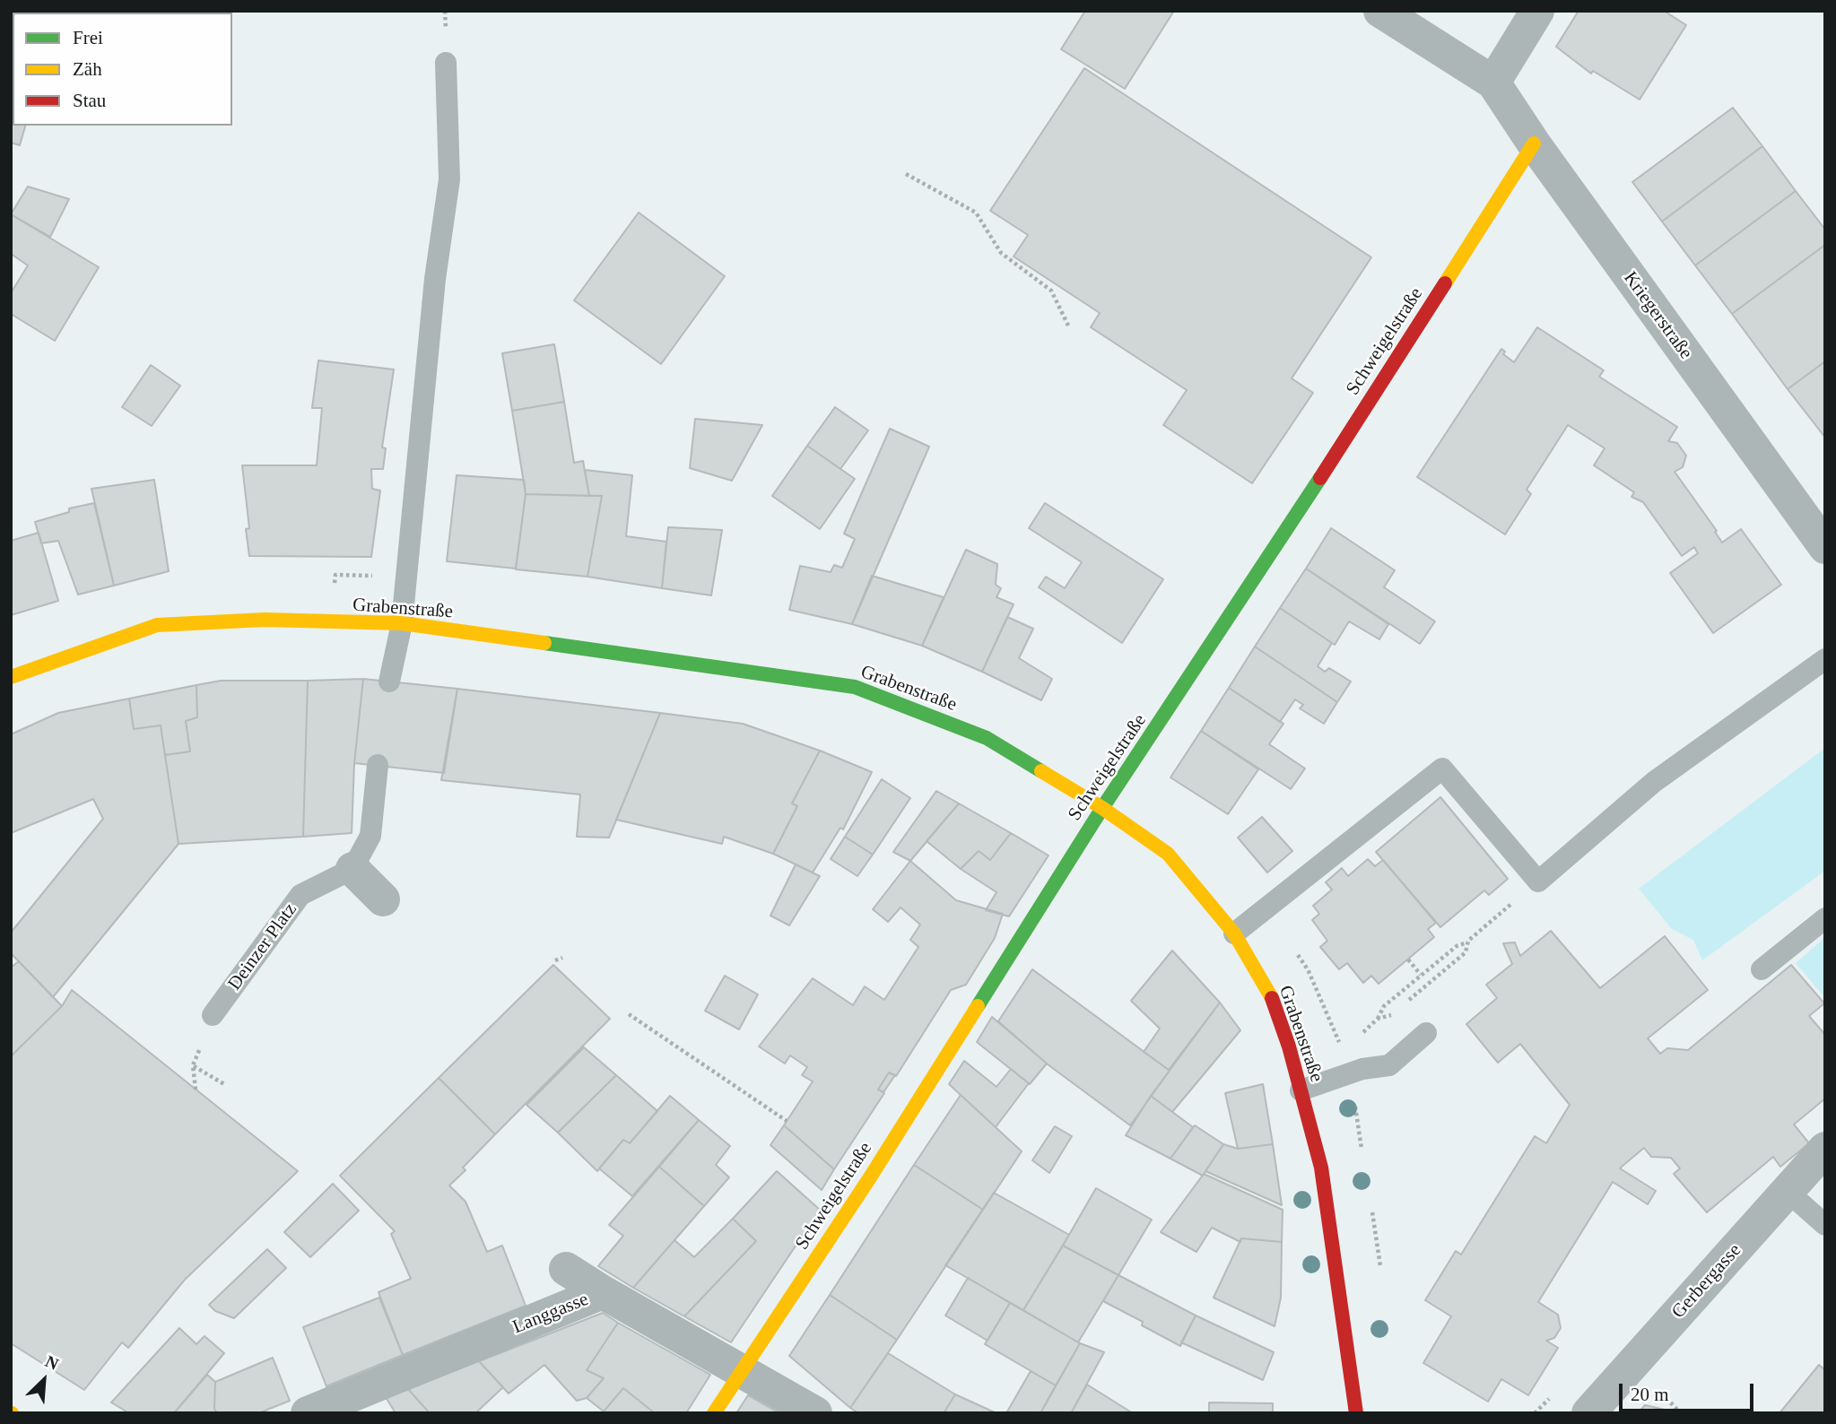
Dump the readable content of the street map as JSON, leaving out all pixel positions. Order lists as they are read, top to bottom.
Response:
{
  "streets": {
    "main road": ["Schweigelstraße", "Grabenstraße"],
    "street": ["Kriegerstraße", "Gerbergasse", "Langgasse"],
    "lane": ["Deinzer Platz"]
  },
  "crossings": [
    ["Kriegerstraße", "Schweigelstraße"],
    ["Schweigelstraße", "Grabenstraße"],
    ["Schweigelstraße", "Langgasse"]
  ],
  "legend": ["Frei", "Zäh", "Stau"],
  "scale_bar": "20 m",
  "north": "top right"
}
